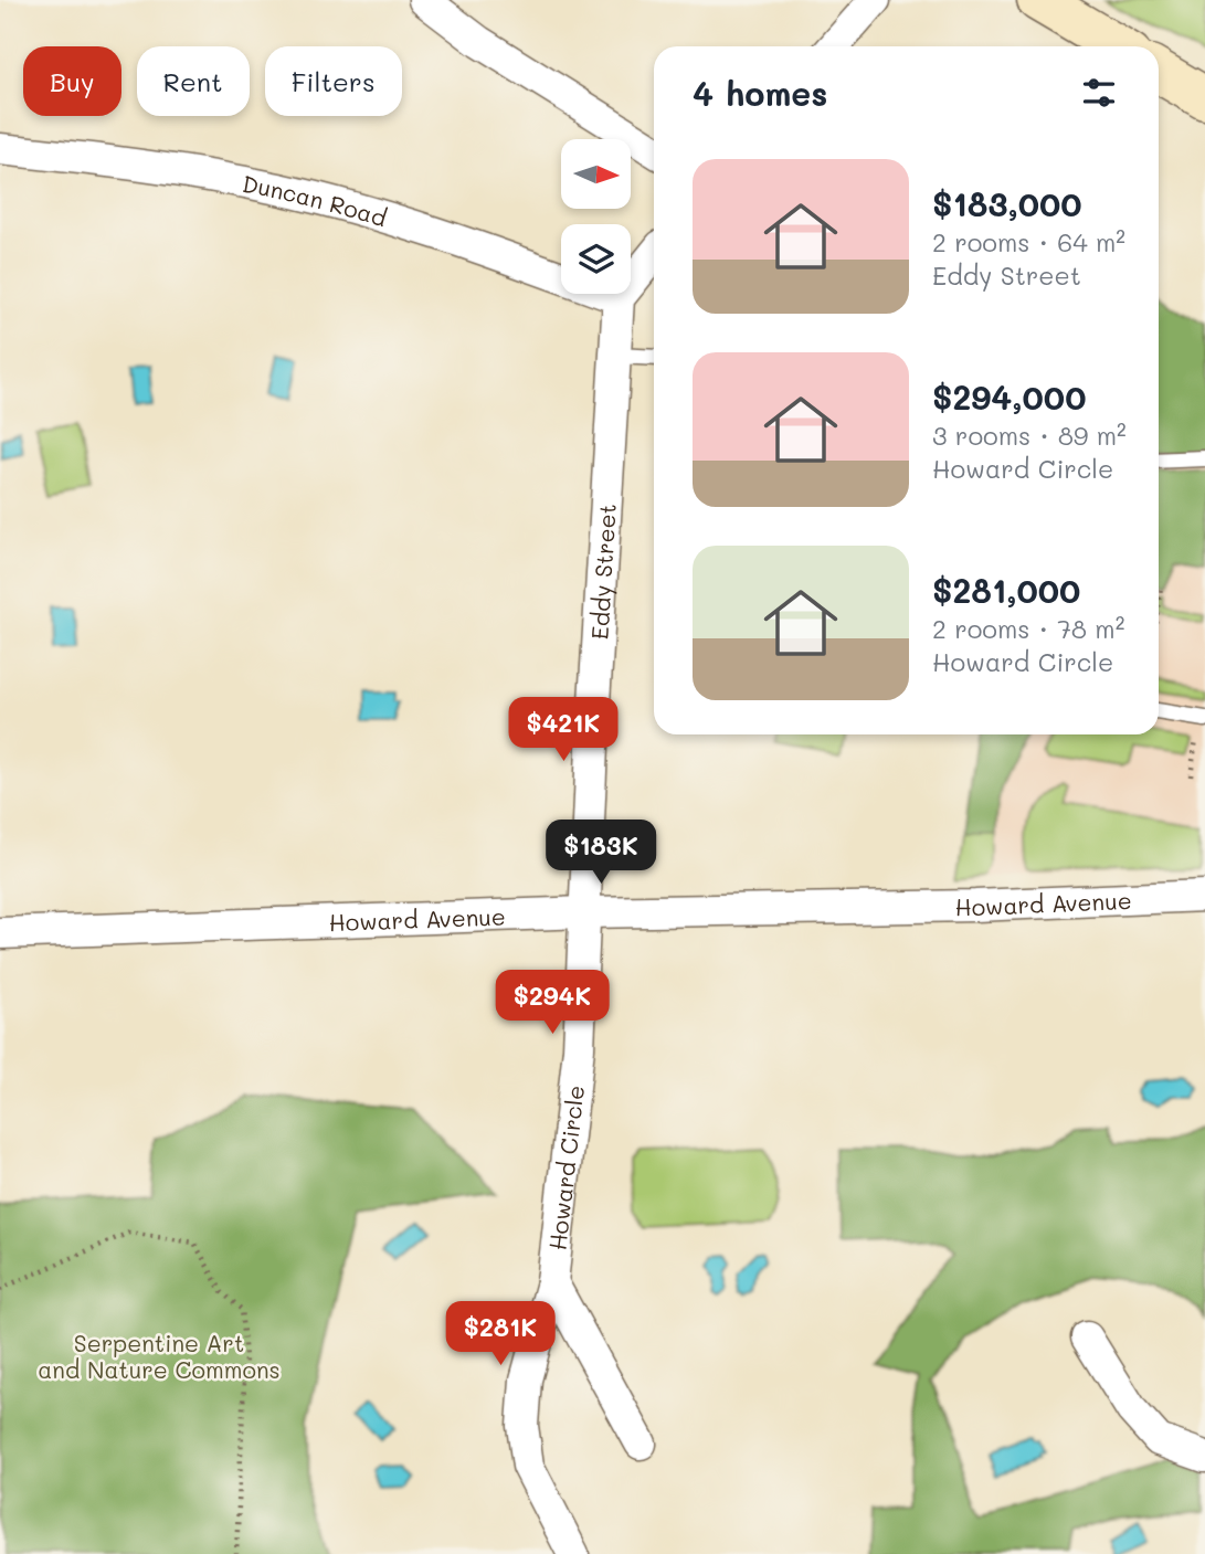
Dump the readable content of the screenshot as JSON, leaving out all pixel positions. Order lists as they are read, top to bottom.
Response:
{
  "streets": {
    "street": [
      "Duncan Road",
      "Eddy Street",
      "Howard Avenue",
      "Howard Circle"
    ]
  },
  "crossings": [
    ["Duncan Road", "Eddy Street"],
    ["Eddy Street", "Howard Avenue"],
    ["Eddy Street", "Howard Circle"],
    ["Howard Avenue", "Howard Circle"]
  ],
  "parks": ["Serpentine Art and Nature Commons"],
  "north": "right",
  "page": {
    "chip": ["Buy", "Rent", "Filters"],
    "heading": "4 homes",
    "list": [
      {
        "name": "$183,000",
        "note": "2 rooms · 64 m² · Eddy Street"
      },
      {
        "name": "$294,000",
        "note": "3 rooms · 89 m² · Howard Circle"
      },
      {
        "name": "$281,000",
        "note": "2 rooms · 78 m² · Howard Circle"
      }
    ],
    "price": [
      "$421K",
      "$183K",
      "$294K",
      "$281K"
    ]
  }
}
